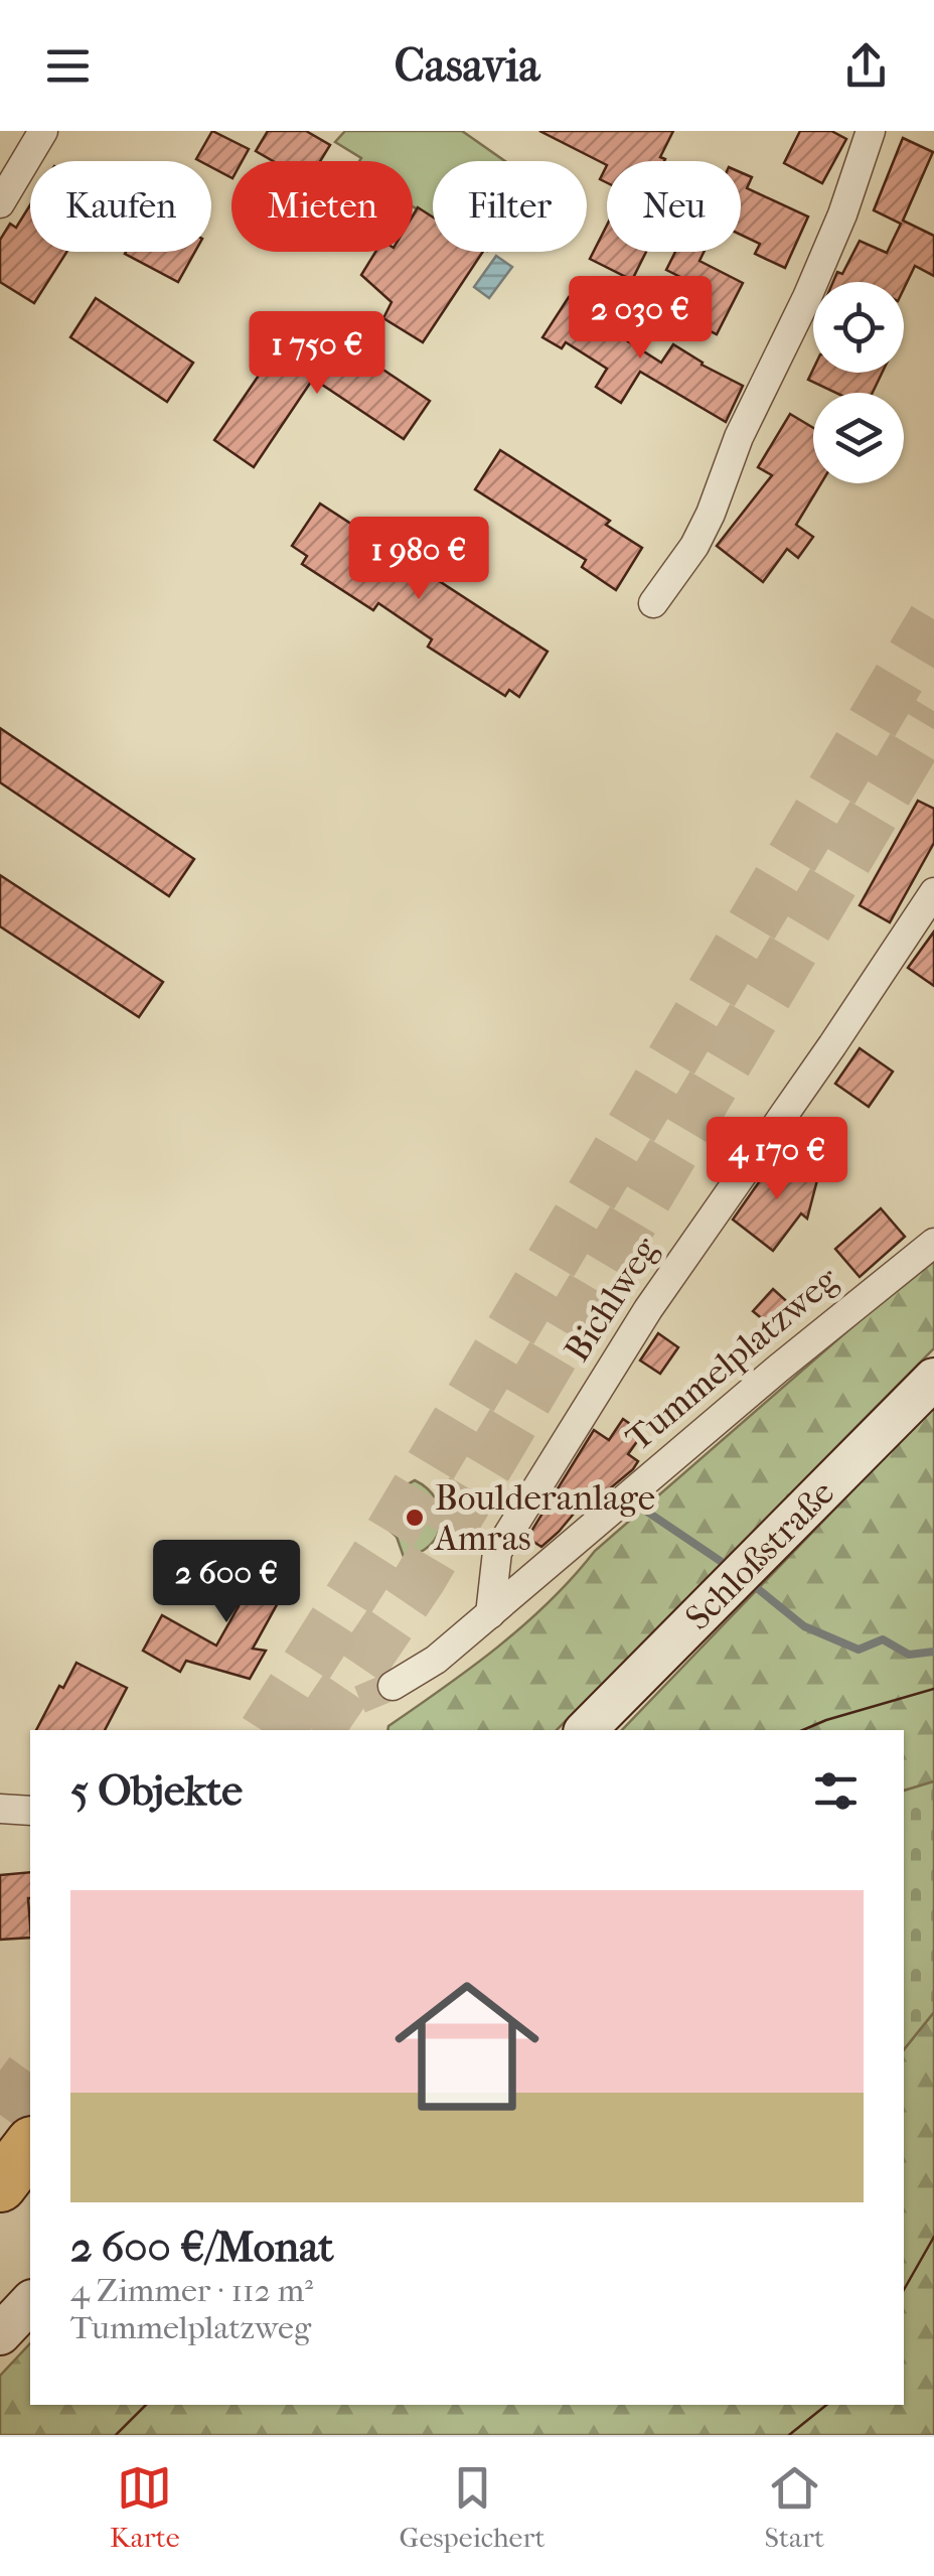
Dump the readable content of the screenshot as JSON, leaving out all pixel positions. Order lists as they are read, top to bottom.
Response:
{
  "streets": {
    "main road": ["Schloßstraße"],
    "street": ["Bichlweg", "Tummelplatzweg"]
  },
  "crossings": [
    ["Bichlweg", "Tummelplatzweg"]
  ],
  "places": ["Boulderanlage Amras"],
  "page": {
    "header": "Casavia",
    "chip": [
      "Kaufen",
      "Mieten",
      "Filter",
      "Neu"
    ],
    "price": [
      "2 030 €",
      "1 750 €",
      "1 980 €",
      "4 170 €",
      "2 600 €"
    ],
    "heading": "5 Objekte",
    "list": [
      {
        "name": "2 600 €/Monat",
        "note": "4 Zimmer · 112 m² · Tummelplatzweg"
      }
    ],
    "tabs": ["Karte", "Gespeichert", "Start"]
  }
}
